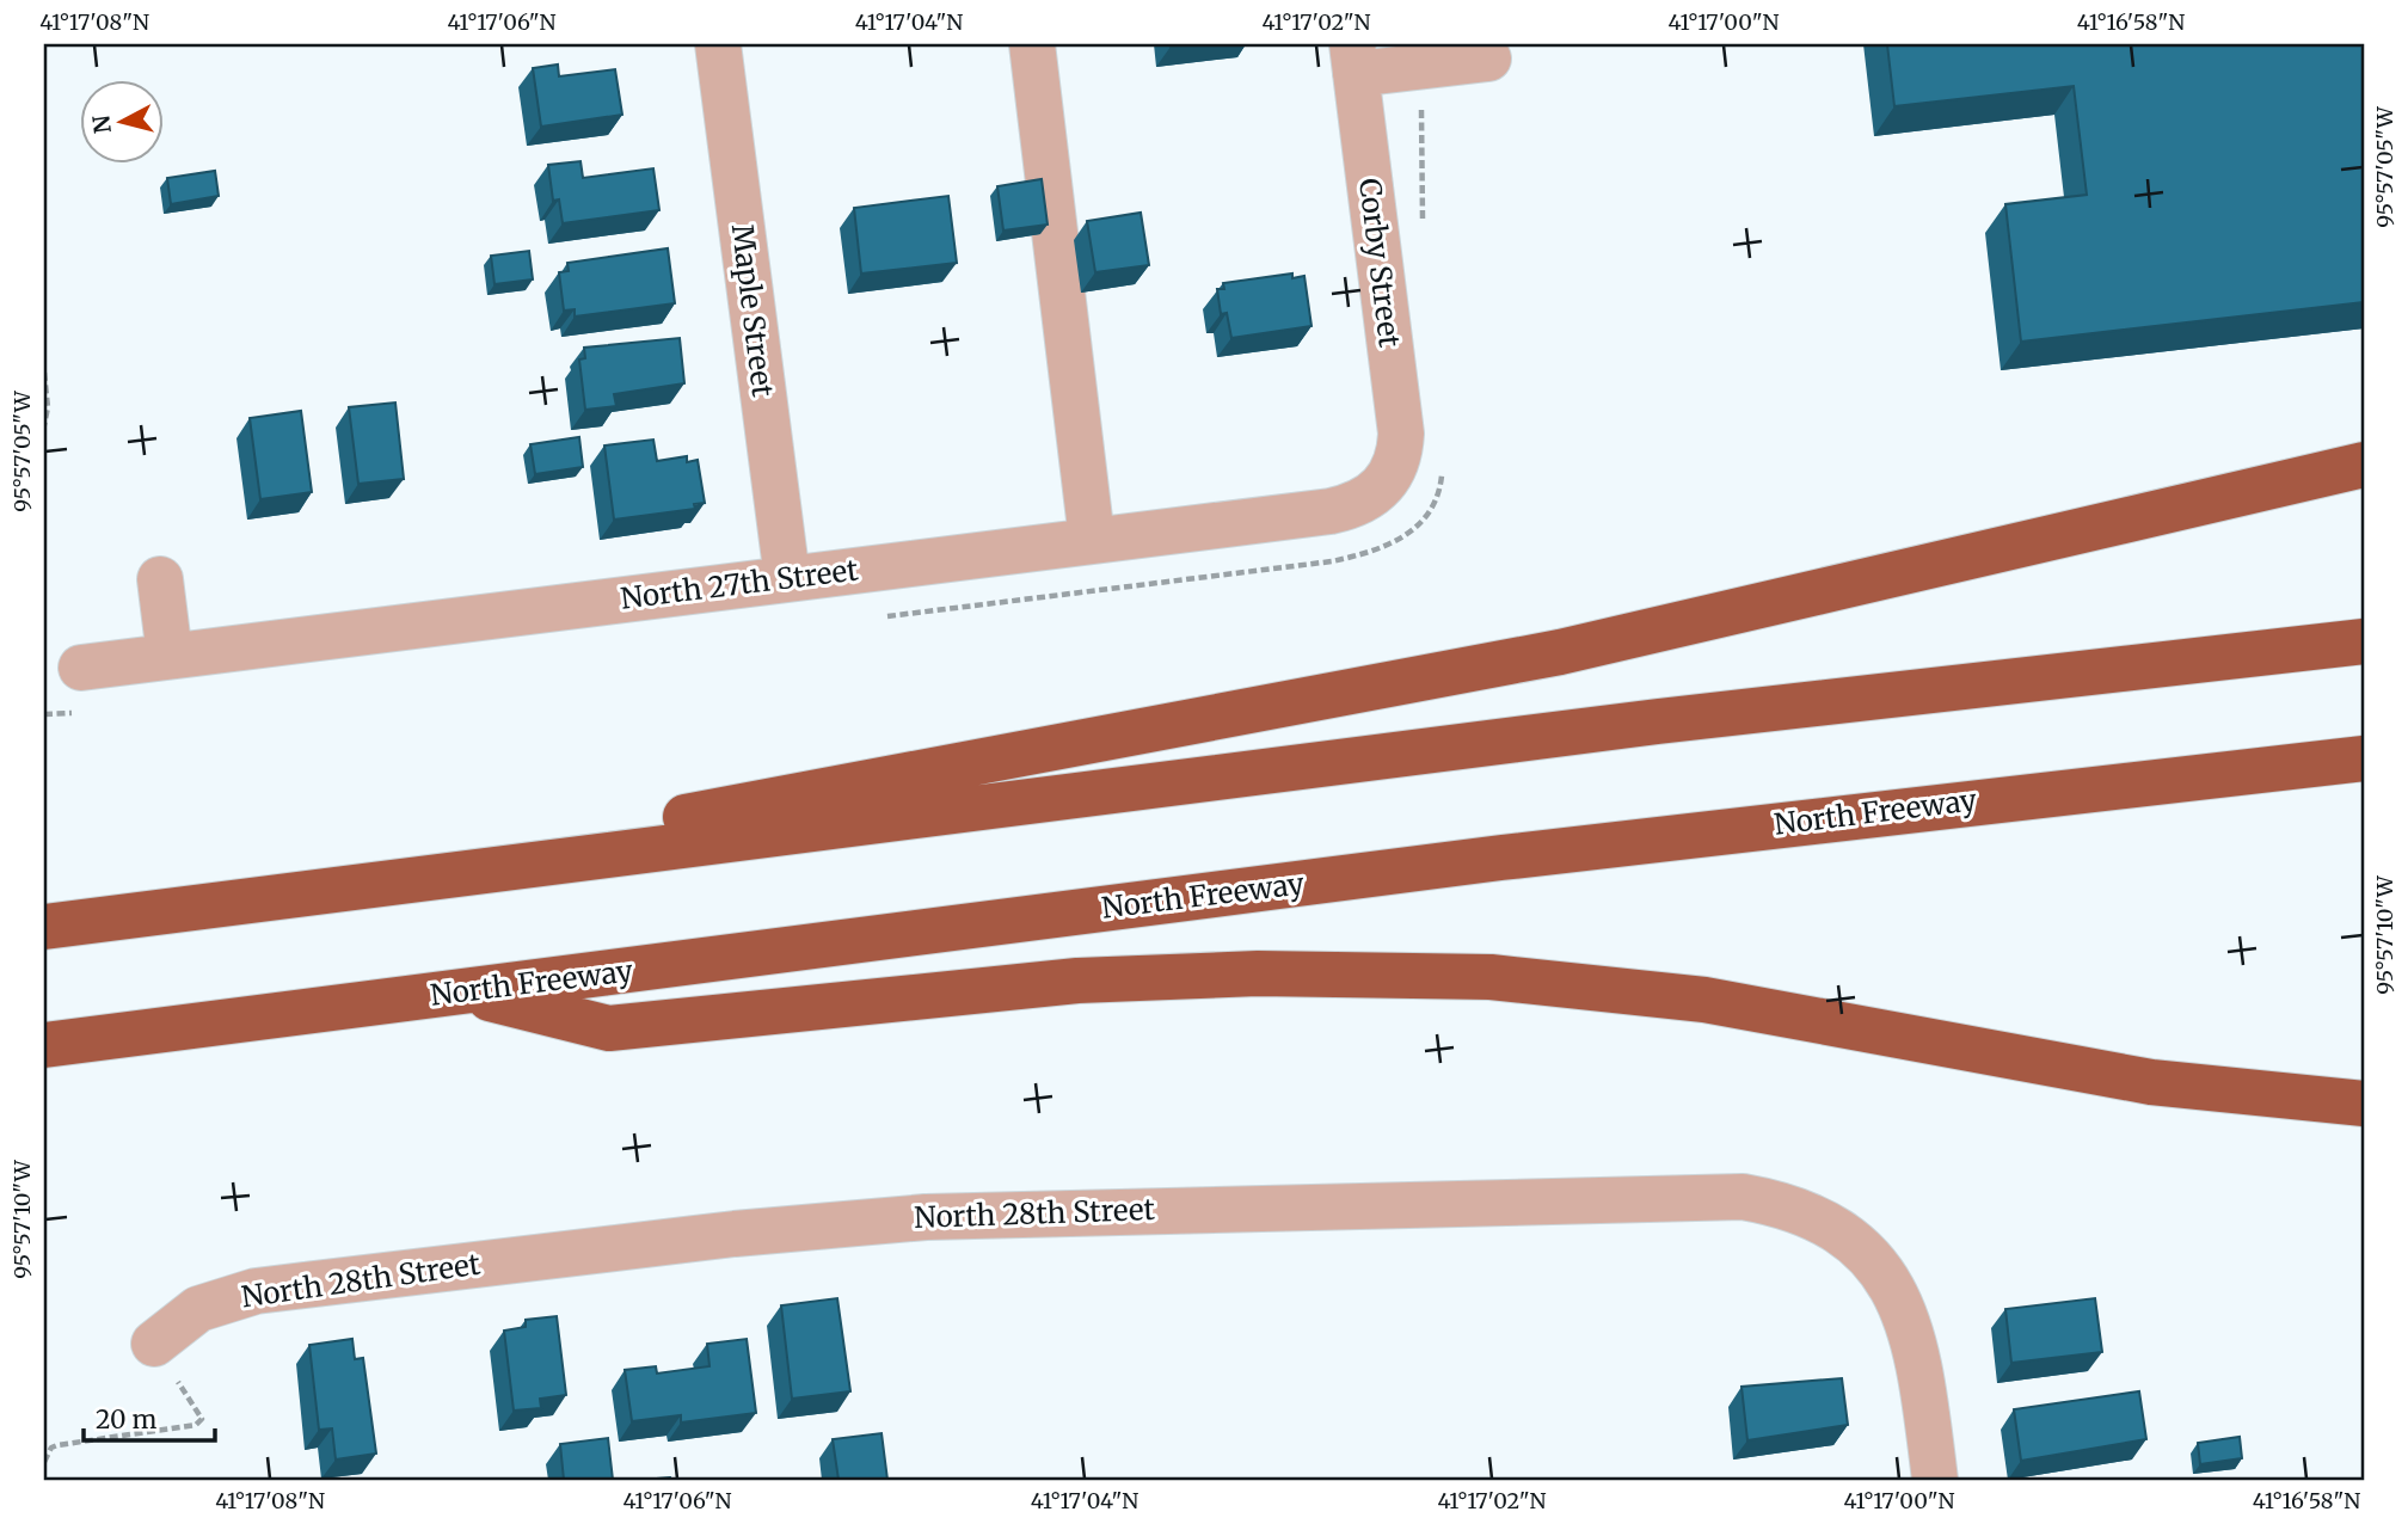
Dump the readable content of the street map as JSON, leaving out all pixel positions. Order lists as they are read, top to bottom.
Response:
{
  "streets": {
    "highway": ["North Freeway"],
    "street": [
      "Corby Street",
      "Maple Street",
      "North 27th Street",
      "North 28th Street"
    ]
  },
  "crossings": [
    ["Corby Street", "North 27th Street"],
    ["Maple Street", "North 27th Street"]
  ],
  "scale_bar": "20 m",
  "north": "left",
  "coordinates": [
    "41°17'08\"N",
    "41°17'06\"N",
    "41°17'04\"N",
    "41°17'02\"N",
    "41°17'00\"N",
    "41°16'58\"N",
    "95°57'05\"W",
    "95°57'10\"W"
  ]
}
